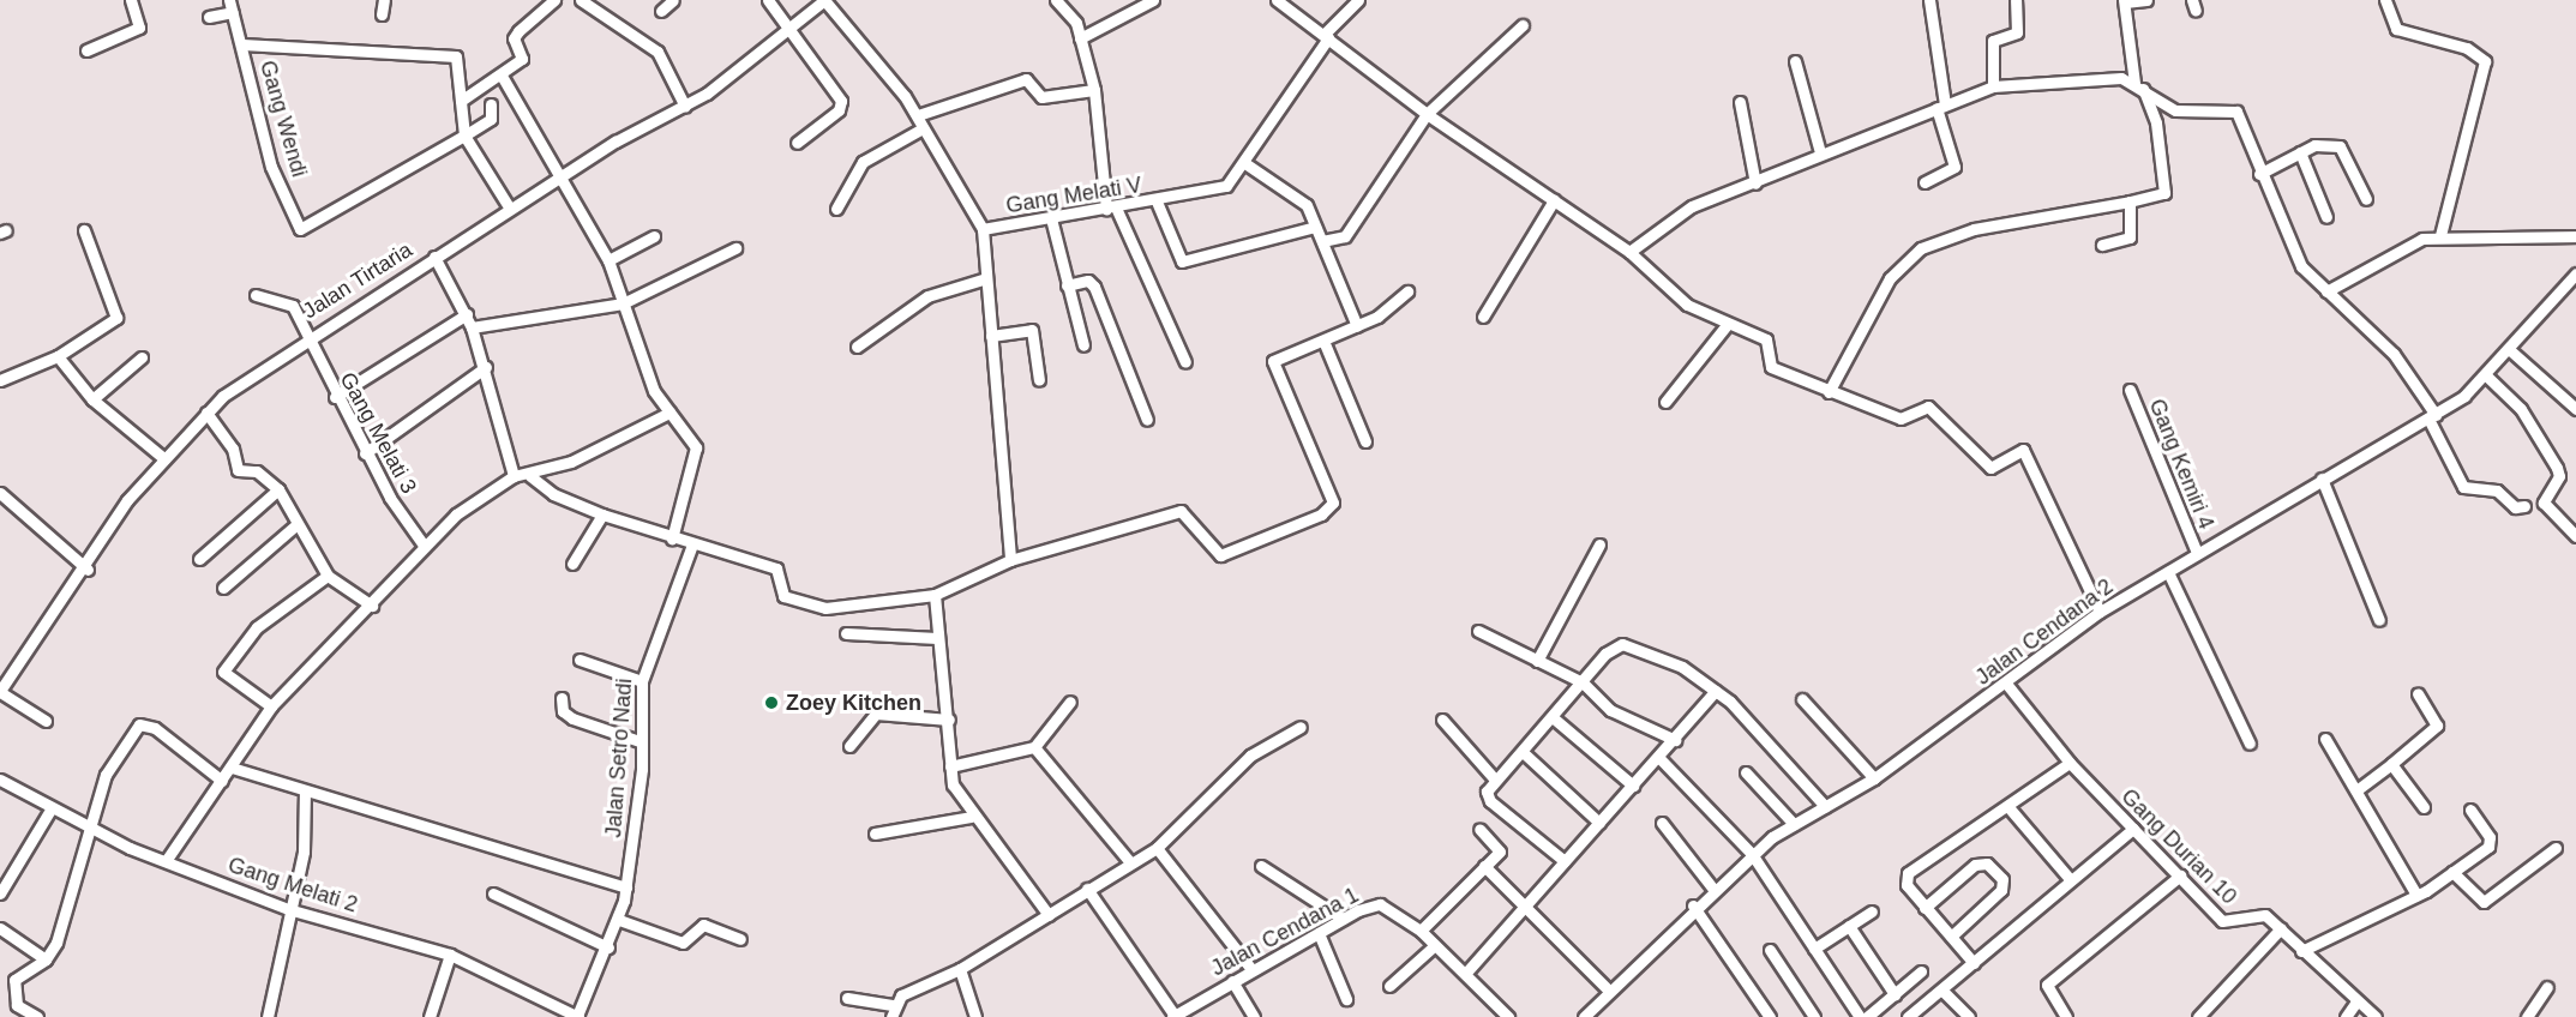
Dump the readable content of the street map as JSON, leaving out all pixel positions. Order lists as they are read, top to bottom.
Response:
{
  "streets": {
    "street": [
      "Gang Wendi",
      "Gang Melati V",
      "Jalan Tirtaria",
      "Gang Melati 3",
      "Gang Kemiri 4",
      "Jalan Cendana 2",
      "Jalan Setro Nadi",
      "Gang Durian 10",
      "Gang Melati 2",
      "Jalan Cendana 1"
    ]
  },
  "crossings": [
    ["Gang Melati V", "Jalan Tirtaria"],
    ["Jalan Tirtaria", "Gang Melati 3"],
    ["Gang Kemiri 4", "Jalan Cendana 2"],
    ["Jalan Cendana 2", "Gang Durian 10"],
    ["Jalan Setro Nadi", "Gang Melati 2"]
  ],
  "places": ["Zoey Kitchen"]
}
